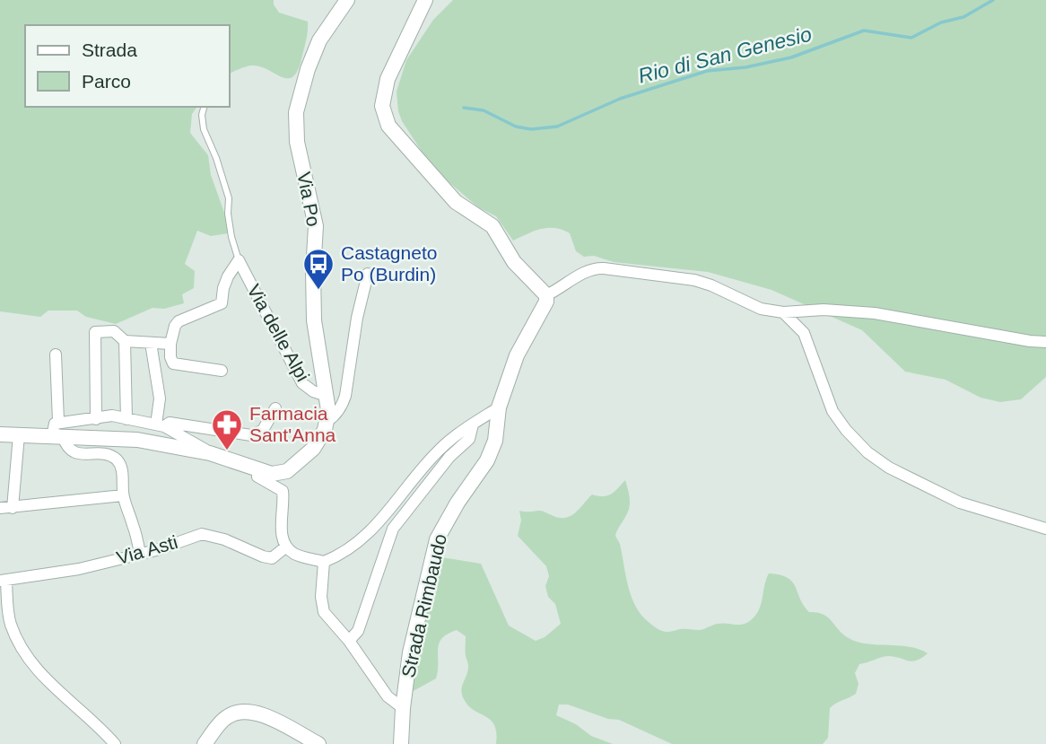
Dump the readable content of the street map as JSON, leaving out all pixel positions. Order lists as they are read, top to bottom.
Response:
{
  "streets": {
    "street": [
      "Via Po",
      "Via delle Alpi",
      "Via Asti",
      "Strada Rimbaudo"
    ]
  },
  "crossings": [
    ["Via Po", "Via delle Alpi"]
  ],
  "water": ["Rio di San Genesio"],
  "places": {
    "bus stop": ["Castagneto Po (Burdin)"],
    "pharmacy": ["Farmacia Sant'Anna"]
  },
  "legend": ["Strada", "Parco"]
}
